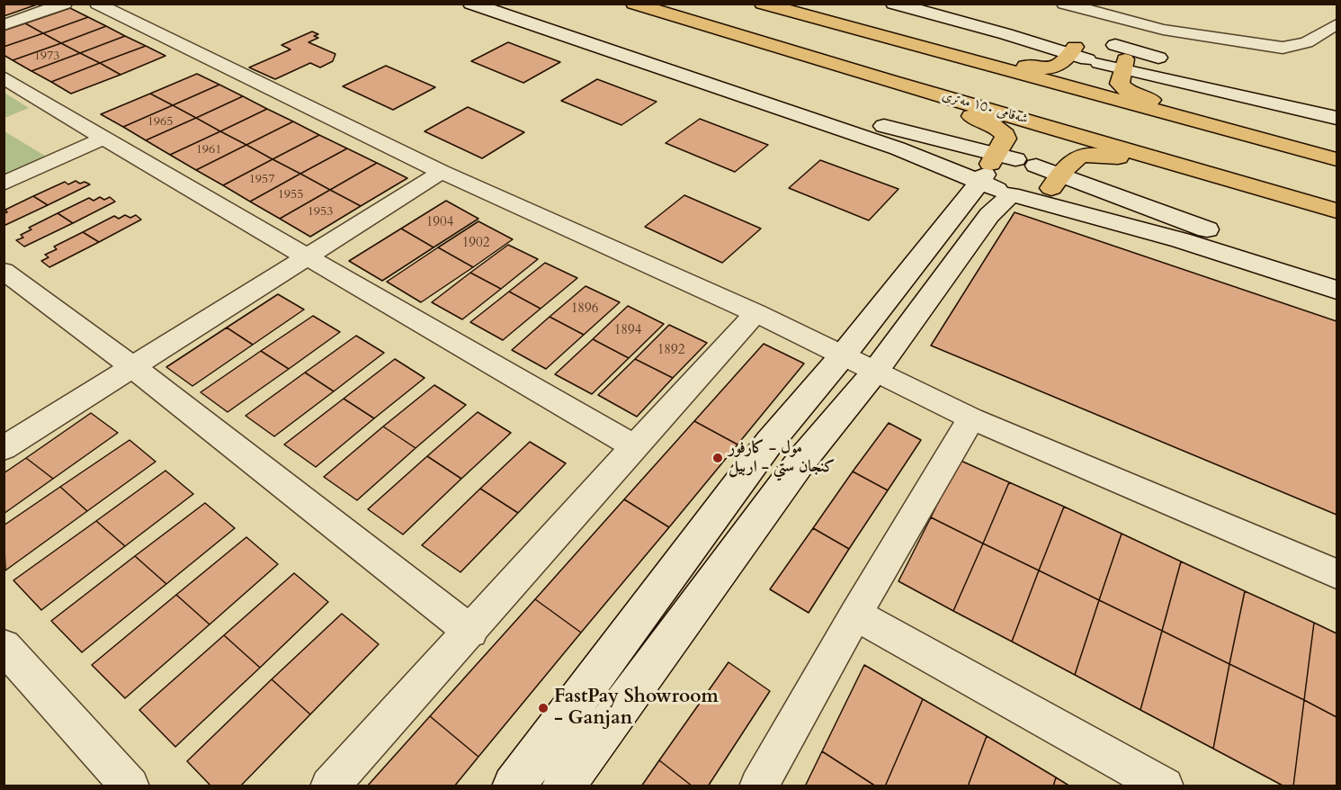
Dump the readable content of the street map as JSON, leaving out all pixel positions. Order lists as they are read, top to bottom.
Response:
{
  "streets": {
    "highway": ["شەقامی ١٥٠ مەتری"]
  },
  "places": ["مول - كارفور كنجان ستي - اربيل", "FastPay Showroom - Ganjan"],
  "house_numbers": [
    "1973",
    "1965",
    "1961",
    "1957",
    "1955",
    "1953",
    "1904",
    "1902",
    "1896",
    "1894",
    "1892"
  ]
}
